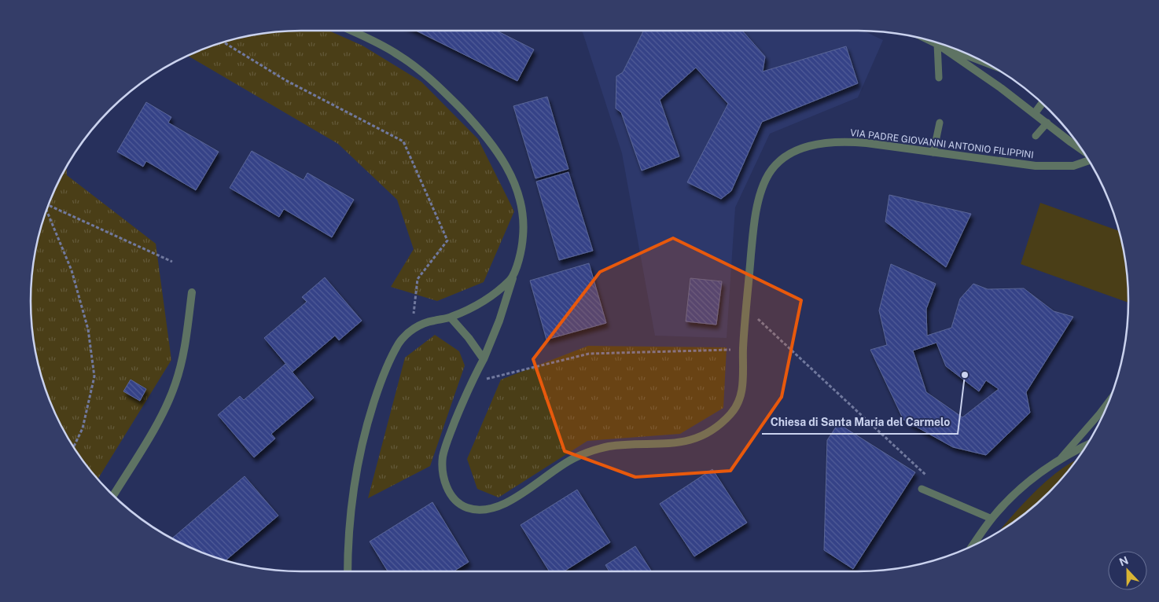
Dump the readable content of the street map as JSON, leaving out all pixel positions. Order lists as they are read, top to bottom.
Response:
{
  "streets": {
    "street": ["VIA PADRE GIOVANNI ANTONIO FILIPPINI"]
  },
  "places": ["Chiesa di Santa Maria del Carmelo"],
  "north": "top"
}
